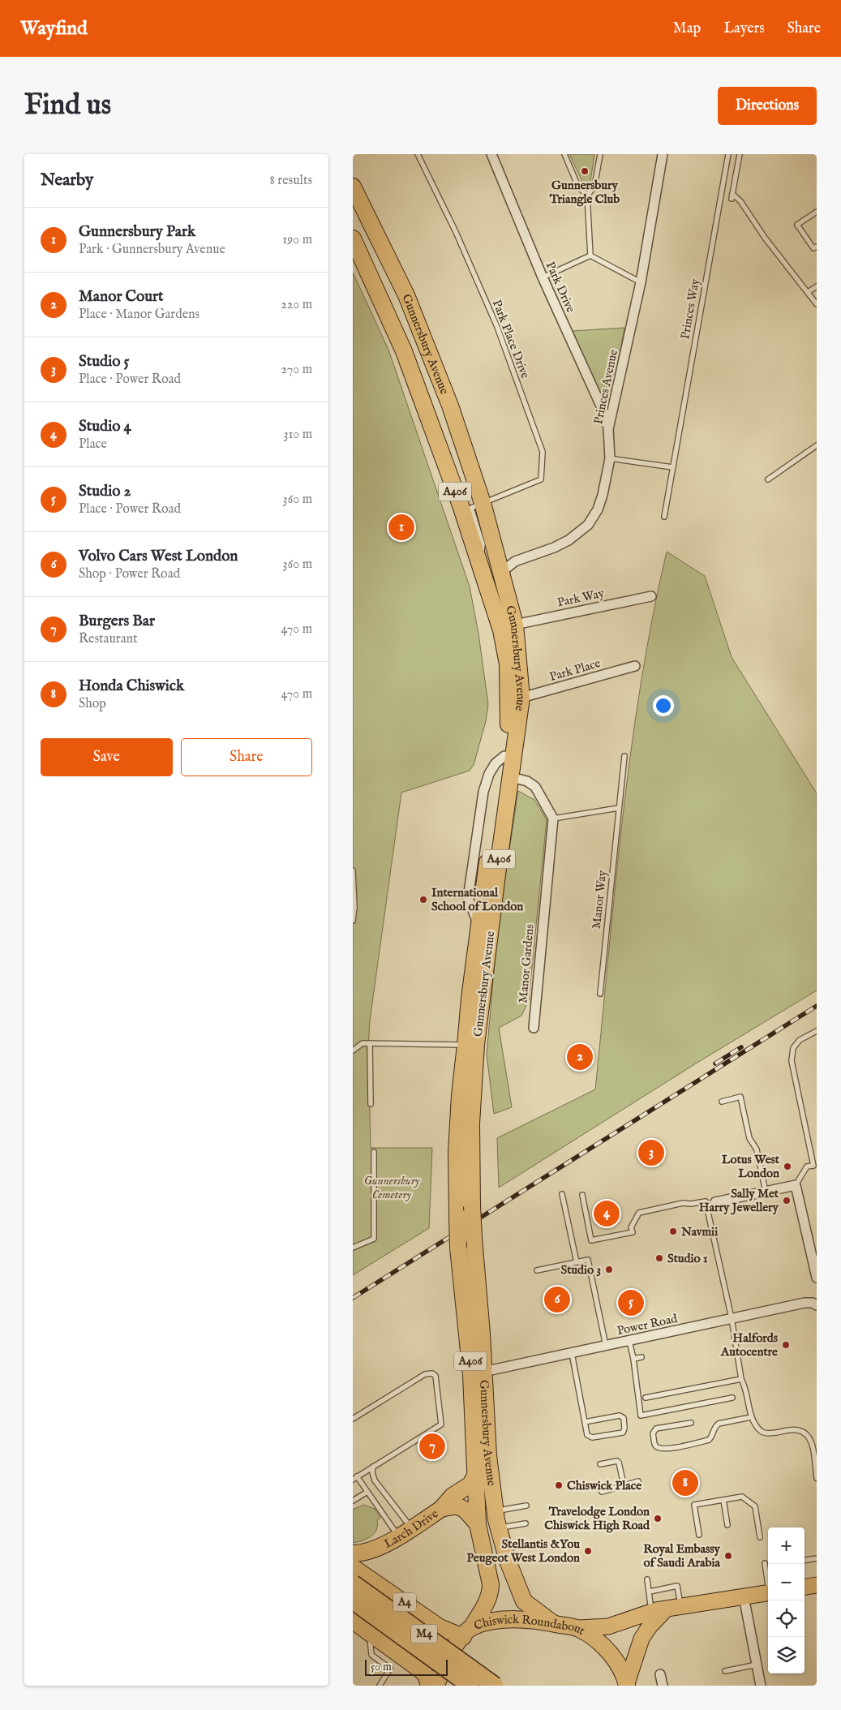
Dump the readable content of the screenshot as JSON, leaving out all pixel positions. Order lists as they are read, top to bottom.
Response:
{
  "streets": {
    "highway": [
      "Gunnersbury Avenue",
      "A406",
      "Larch Drive",
      "A4",
      "Chiswick Roundabout",
      "M4"
    ],
    "street": [
      "Park Drive",
      "Princes Avenue",
      "Park Way",
      "Park Place",
      "Manor Gardens",
      "Power Road"
    ],
    "lane": ["Princes Way", "Park Place Drive", "Manor Way"]
  },
  "crossings": [
    ["Park Drive", "Princes Avenue"],
    ["Park Place Drive", "Gunnersbury Avenue"],
    ["Gunnersbury Avenue", "Princes Avenue"],
    ["Gunnersbury Avenue", "Park Way"],
    ["Gunnersbury Avenue", "Park Place"],
    ["Gunnersbury Avenue", "Power Road"],
    ["Gunnersbury Avenue", "Larch Drive"],
    ["Gunnersbury Avenue", "A4"],
    ["Gunnersbury Avenue", "Chiswick Roundabout"],
    ["Larch Drive", "A4"],
    ["Larch Drive", "Chiswick Roundabout"],
    ["A4", "Chiswick Roundabout"]
  ],
  "parks": ["Gunnersbury Cemetery"],
  "places": [
    "Gunnersbury Triangle Club",
    "International School of London",
    "Lotus West London",
    "Sally Met Harry Jewellery",
    "Navmii",
    "Studio 1",
    "Studio 3",
    "Halfords Autocentre",
    "Chiswick Place",
    "Travelodge London Chiswick High Road",
    "Stellantis &You Peugeot West London",
    "Royal Embassy of Saudi Arabia"
  ],
  "scale_bar": "50 m",
  "page": {
    "header": "Wayfind",
    "nav": ["Map", "Layers", "Share"],
    "buttons": [
      "Directions",
      ["Save", "Share"]
    ],
    "title": "Find us",
    "heading": ["Nearby", "8 results"],
    "list": [
      {
        "mark": "1",
        "name": "Gunnersbury Park",
        "note": "Park · Gunnersbury Avenue",
        "value": "190 m"
      },
      {
        "mark": "2",
        "name": "Manor Court",
        "note": "Place · Manor Gardens",
        "value": "220 m"
      },
      {
        "mark": "3",
        "name": "Studio 5",
        "note": "Place · Power Road",
        "value": "270 m"
      },
      {
        "mark": "4",
        "name": "Studio 4",
        "note": "Place",
        "value": "310 m"
      },
      {
        "mark": "5",
        "name": "Studio 2",
        "note": "Place · Power Road",
        "value": "360 m"
      },
      {
        "mark": "6",
        "name": "Volvo Cars West London",
        "note": "Shop · Power Road",
        "value": "360 m"
      },
      {
        "mark": "7",
        "name": "Burgers Bar",
        "note": "Restaurant",
        "value": "470 m"
      },
      {
        "mark": "8",
        "name": "Honda Chiswick",
        "note": "Shop",
        "value": "470 m"
      }
    ],
    "pins": [
      "1",
      "2",
      "3",
      "4",
      "6",
      "5",
      "7",
      "8"
    ],
    "map_buttons": ["+", "−"],
    "scale": "50 m"
  }
}
